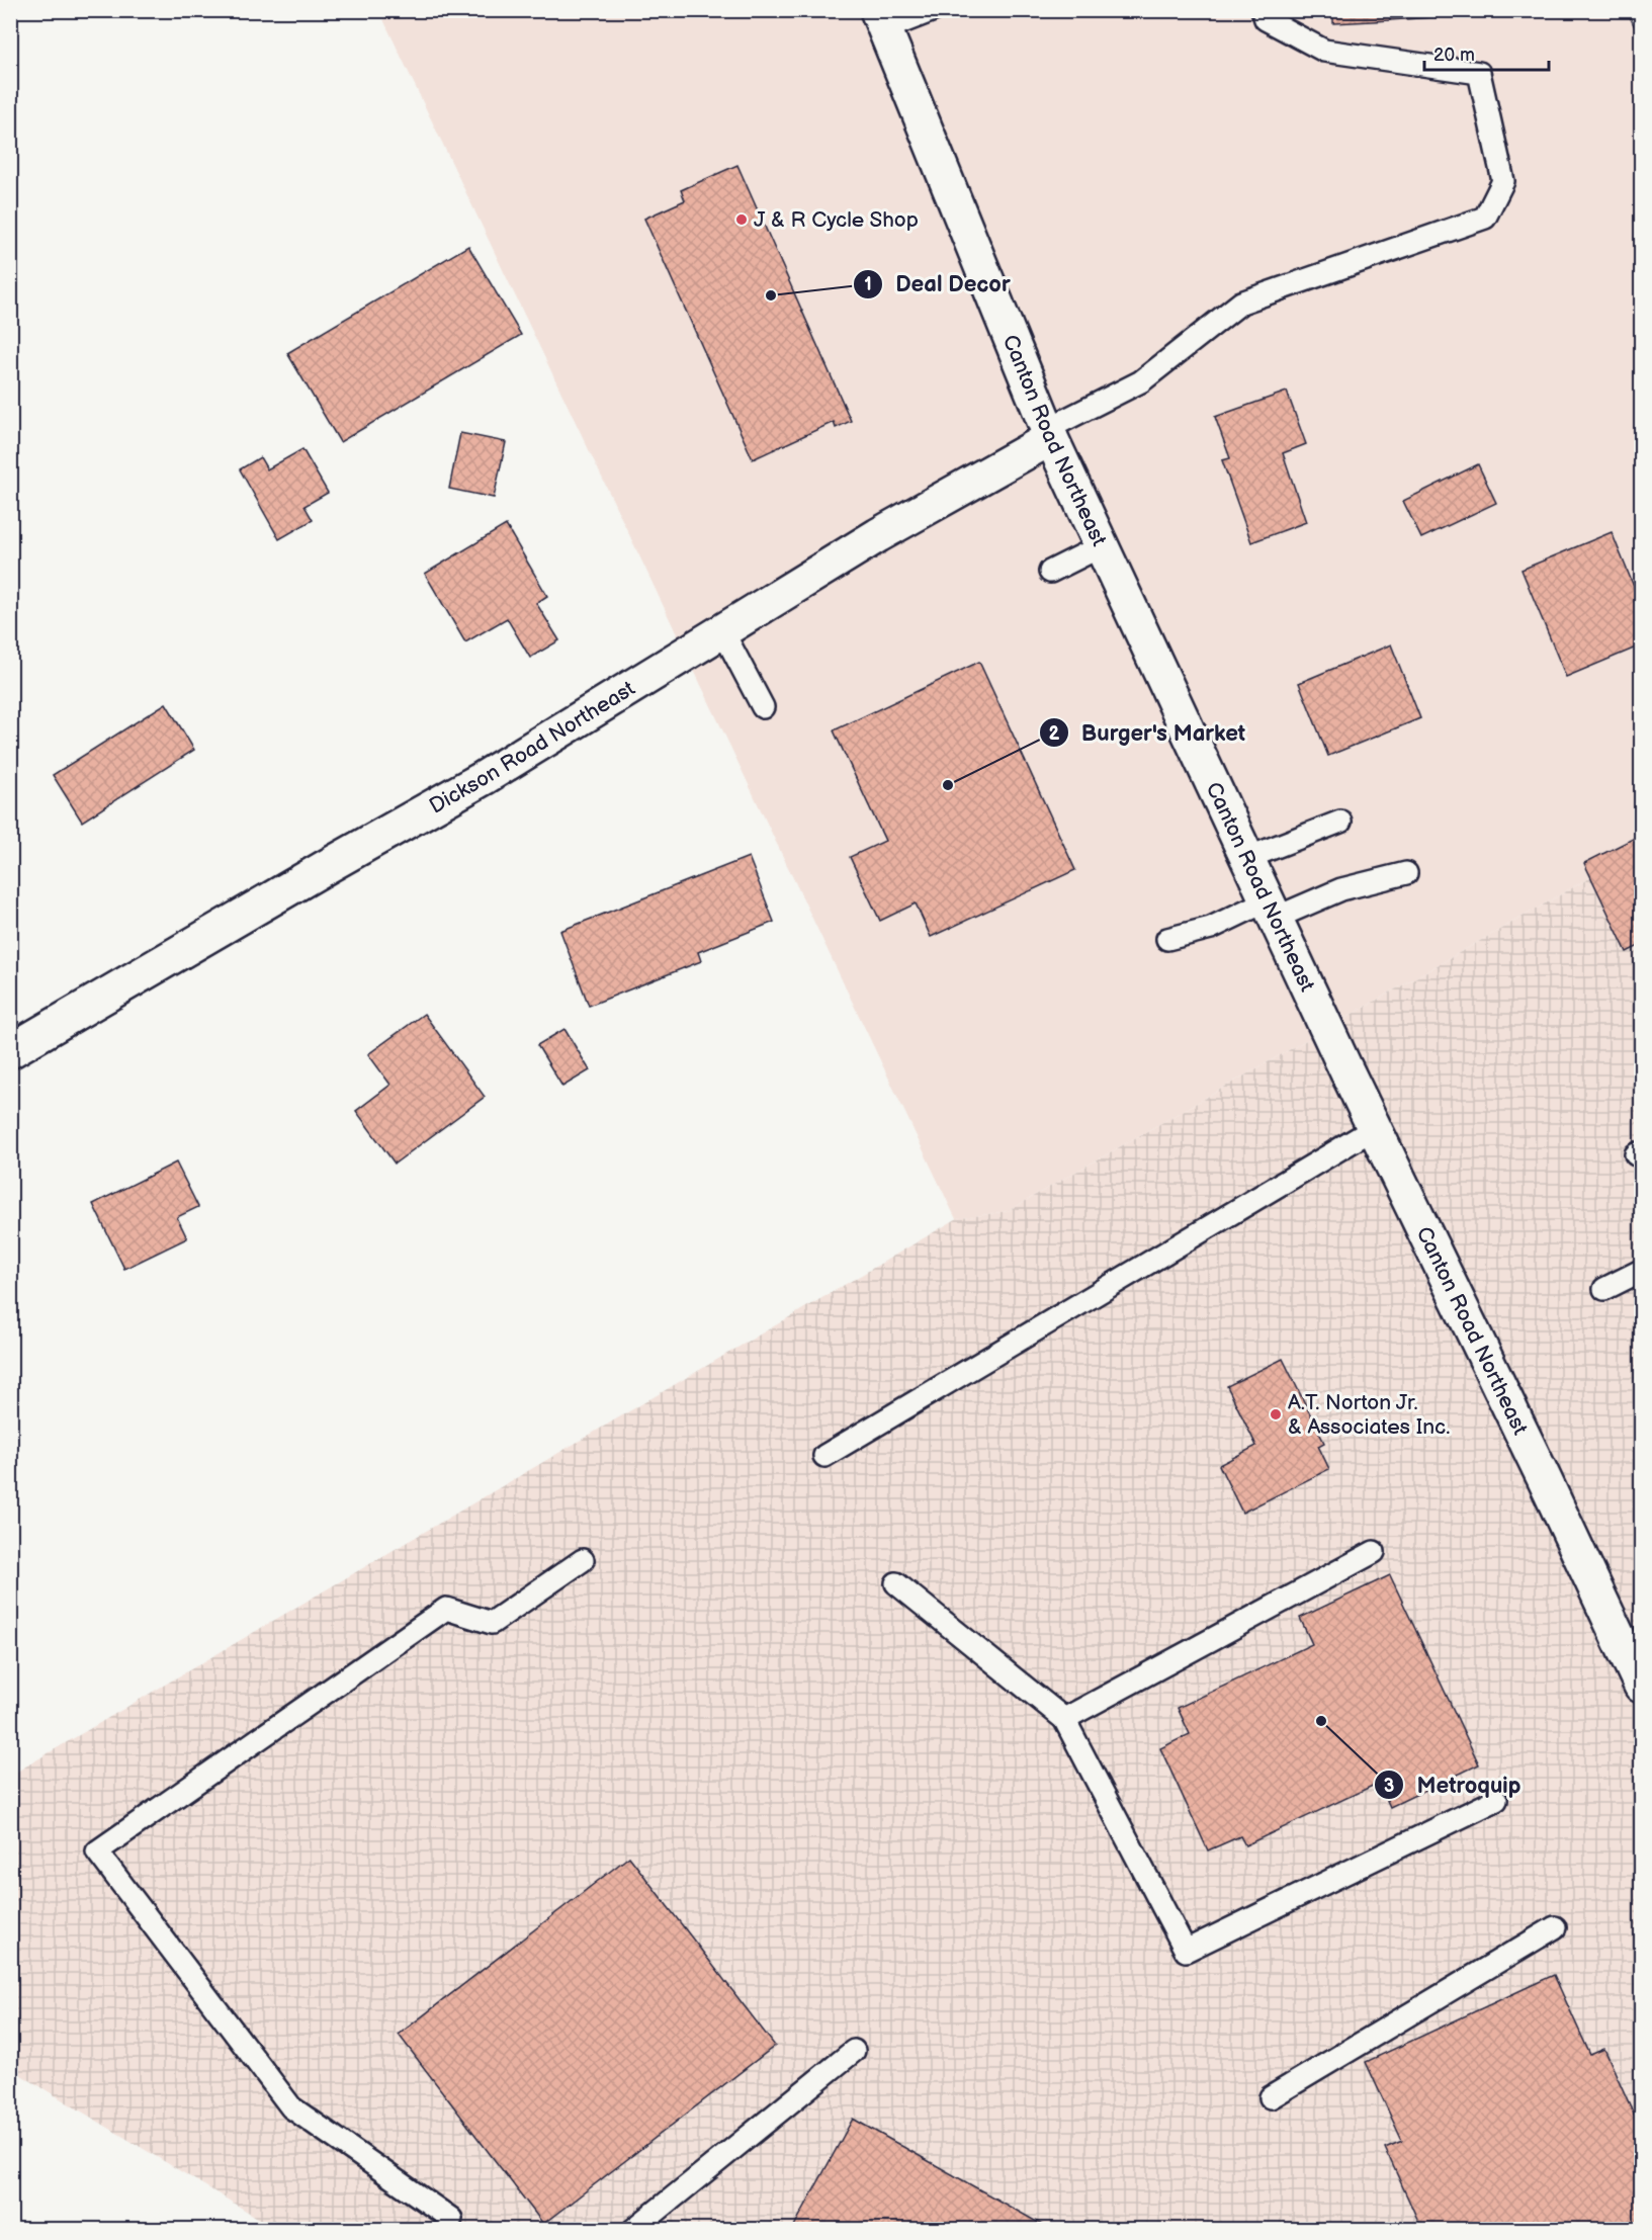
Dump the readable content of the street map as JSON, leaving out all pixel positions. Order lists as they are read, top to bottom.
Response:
{
  "streets": {
    "street": ["Canton Road Northeast", "Dickson Road Northeast"]
  },
  "crossings": [
    ["Canton Road Northeast", "Dickson Road Northeast"]
  ],
  "places": [
    "J & R Cycle Shop",
    "Deal Decor",
    "Burger's Market",
    "A.T. Norton Jr. & Associates Inc.",
    "Metroquip"
  ],
  "scale_bar": "20 m"
}
